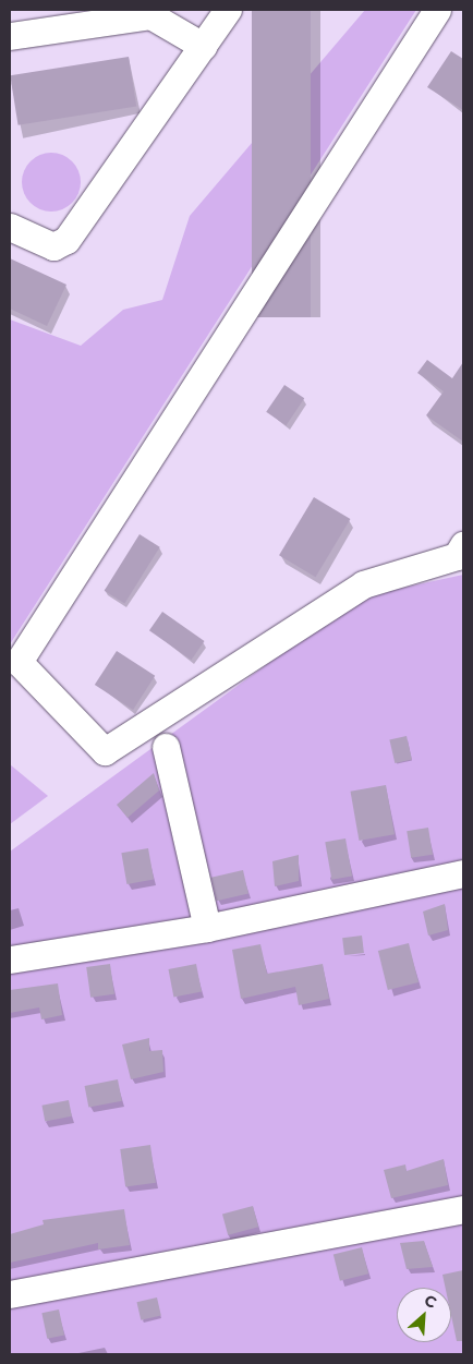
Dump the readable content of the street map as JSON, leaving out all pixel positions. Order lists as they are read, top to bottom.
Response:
{
  "north": "top right"
}
